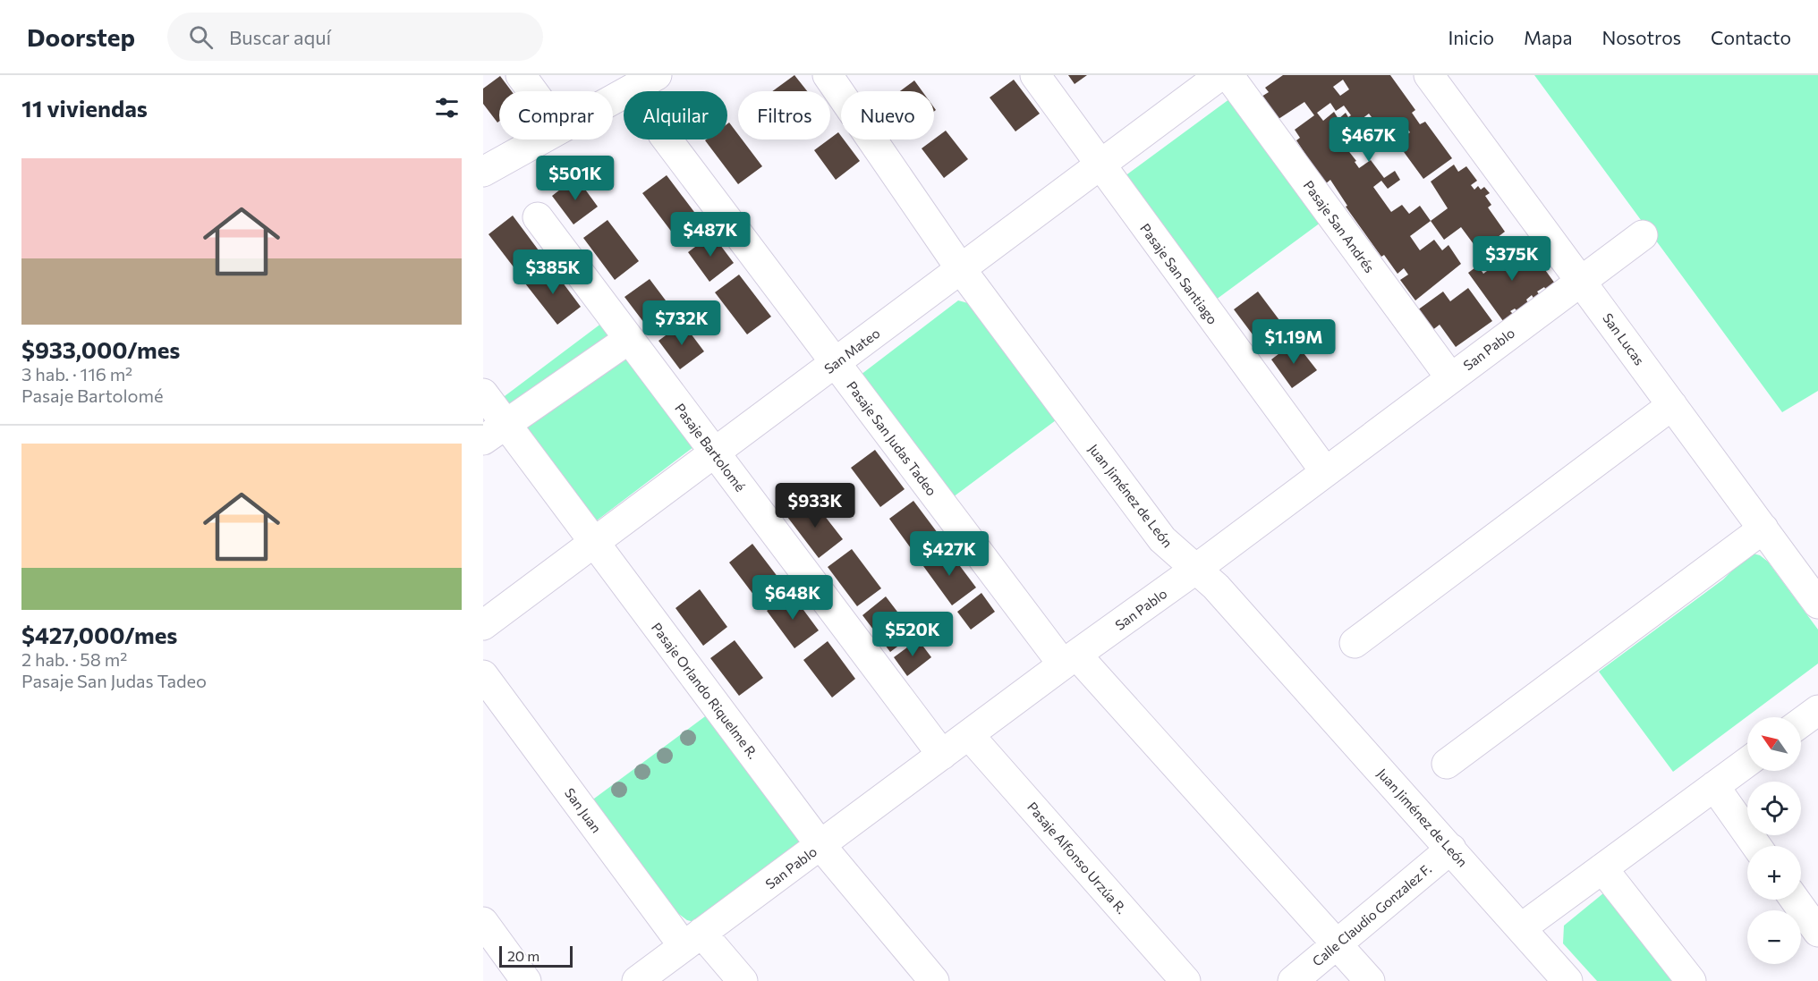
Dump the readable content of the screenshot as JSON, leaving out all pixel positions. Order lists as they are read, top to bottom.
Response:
{
  "streets": {
    "street": [
      "Pasaje San Andrés",
      "Pasaje San Santiago",
      "San Lucas",
      "San Pablo",
      "San Mateo",
      "Pasaje San Judas Tadeo",
      "Pasaje Bartolomé",
      "Juan Jiménez de León",
      "Pasaje Orlando Riquelme R.",
      "San Juan",
      "Pasaje Alfonso Urzúa R.",
      "Calle Claudio Gonzalez F."
    ]
  },
  "crossings": [
    ["Pasaje San Andrés", "San Pablo"],
    ["Pasaje San Santiago", "San Pablo"],
    ["Pasaje San Santiago", "San Mateo"],
    ["San Lucas", "San Pablo"],
    ["San Pablo", "Pasaje San Judas Tadeo"],
    ["San Pablo", "Pasaje Bartolomé"],
    ["San Pablo", "Juan Jiménez de León"],
    ["San Pablo", "Pasaje Orlando Riquelme R."],
    ["San Pablo", "San Juan"],
    ["San Pablo", "Pasaje Alfonso Urzúa R."],
    ["San Mateo", "Pasaje San Judas Tadeo"],
    ["San Mateo", "Pasaje Bartolomé"],
    ["San Mateo", "Juan Jiménez de León"],
    ["San Mateo", "Pasaje Orlando Riquelme R."],
    ["Pasaje San Judas Tadeo", "Calle Claudio Gonzalez F."],
    ["Juan Jiménez de León", "Calle Claudio Gonzalez F."]
  ],
  "scale_bar": "20 m",
  "north": "top left",
  "page": {
    "header": "Doorstep",
    "search": "Buscar aquí",
    "nav": [
      "Inicio",
      "Mapa",
      "Nosotros",
      "Contacto"
    ],
    "heading": "11 viviendas",
    "chip": [
      "Comprar",
      "Alquilar",
      "Filtros",
      "Nuevo"
    ],
    "price": [
      "$467K",
      "$501K",
      "$487K",
      "$375K",
      "$385K",
      "$732K",
      "$1.19M",
      "$933K",
      "$427K",
      "$648K",
      "$520K"
    ],
    "list": [
      {
        "name": "$933,000/mes",
        "note": "3 hab. · 116 m² · Pasaje Bartolomé"
      },
      {
        "name": "$427,000/mes",
        "note": "2 hab. · 58 m² · Pasaje San Judas Tadeo"
      }
    ],
    "map_buttons": ["+", "−"],
    "scale": "20 m"
  }
}
